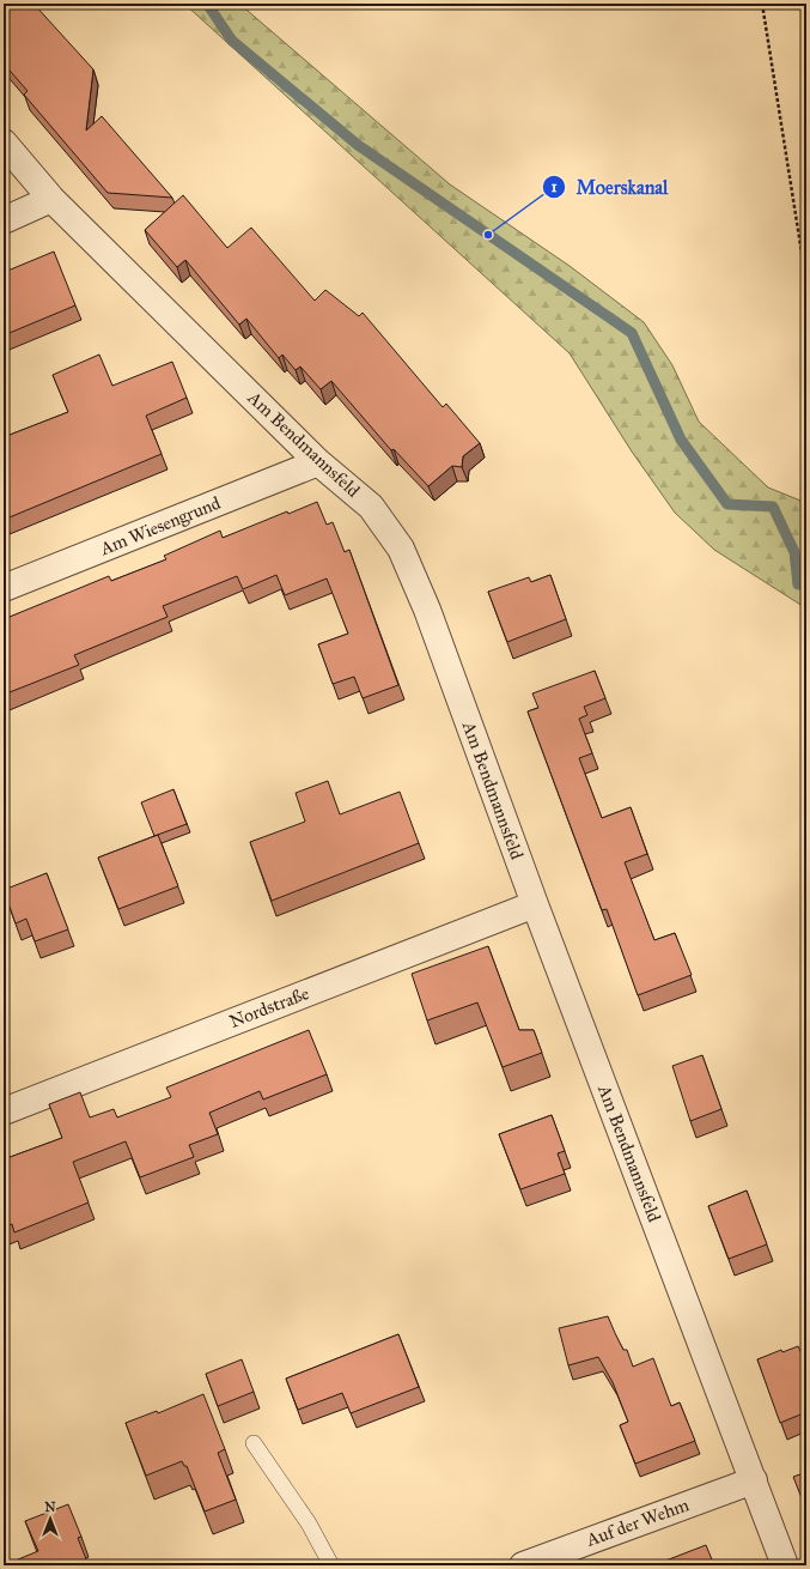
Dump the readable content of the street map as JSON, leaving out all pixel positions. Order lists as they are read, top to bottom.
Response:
{
  "streets": {
    "street": [
      "Am Bendmannsfeld",
      "Am Wiesengrund",
      "Nordstraße",
      "Auf der Wehm"
    ]
  },
  "crossings": [
    ["Am Bendmannsfeld", "Am Wiesengrund"],
    ["Am Bendmannsfeld", "Nordstraße"],
    ["Am Bendmannsfeld", "Auf der Wehm"]
  ],
  "places": ["Moerskanal"],
  "north": "top"
}
